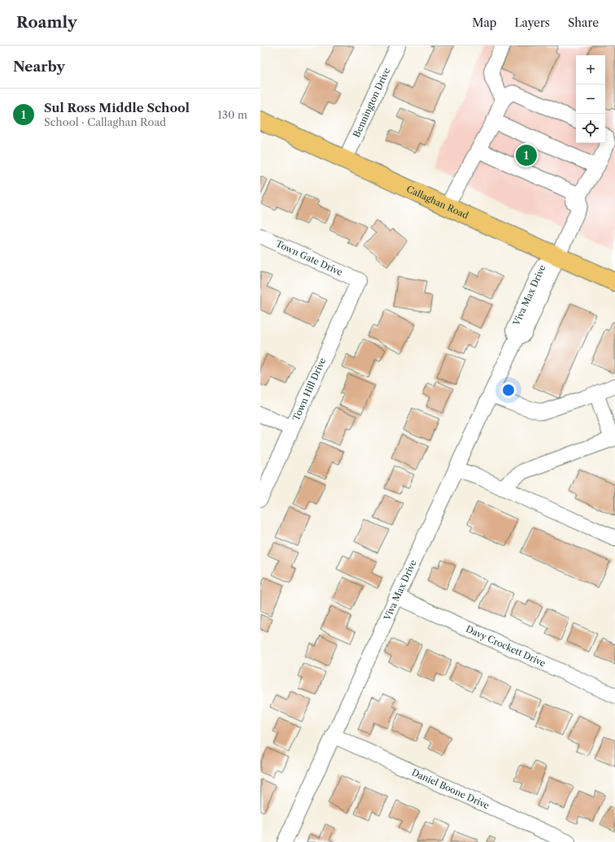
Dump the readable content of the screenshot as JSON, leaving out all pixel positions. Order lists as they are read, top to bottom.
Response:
{
  "streets": {
    "main road": ["Callaghan Road"],
    "street": [
      "Bennington Drive",
      "Town Gate Drive",
      "Viva Max Drive",
      "Town Hill Drive",
      "Davy Crockett Drive",
      "Daniel Boone Drive"
    ]
  },
  "crossings": [
    ["Bennington Drive", "Callaghan Road"],
    ["Callaghan Road", "Viva Max Drive"],
    ["Town Gate Drive", "Town Hill Drive"],
    ["Viva Max Drive", "Davy Crockett Drive"],
    ["Viva Max Drive", "Daniel Boone Drive"]
  ],
  "page": {
    "header": "Roamly",
    "nav": ["Map", "Layers", "Share"],
    "heading": "Nearby",
    "map_buttons": ["+", "−"],
    "list": [
      {
        "mark": "1",
        "name": "Sul Ross Middle School",
        "note": "School · Callaghan Road",
        "value": "130 m"
      }
    ],
    "pins": "1"
  }
}
